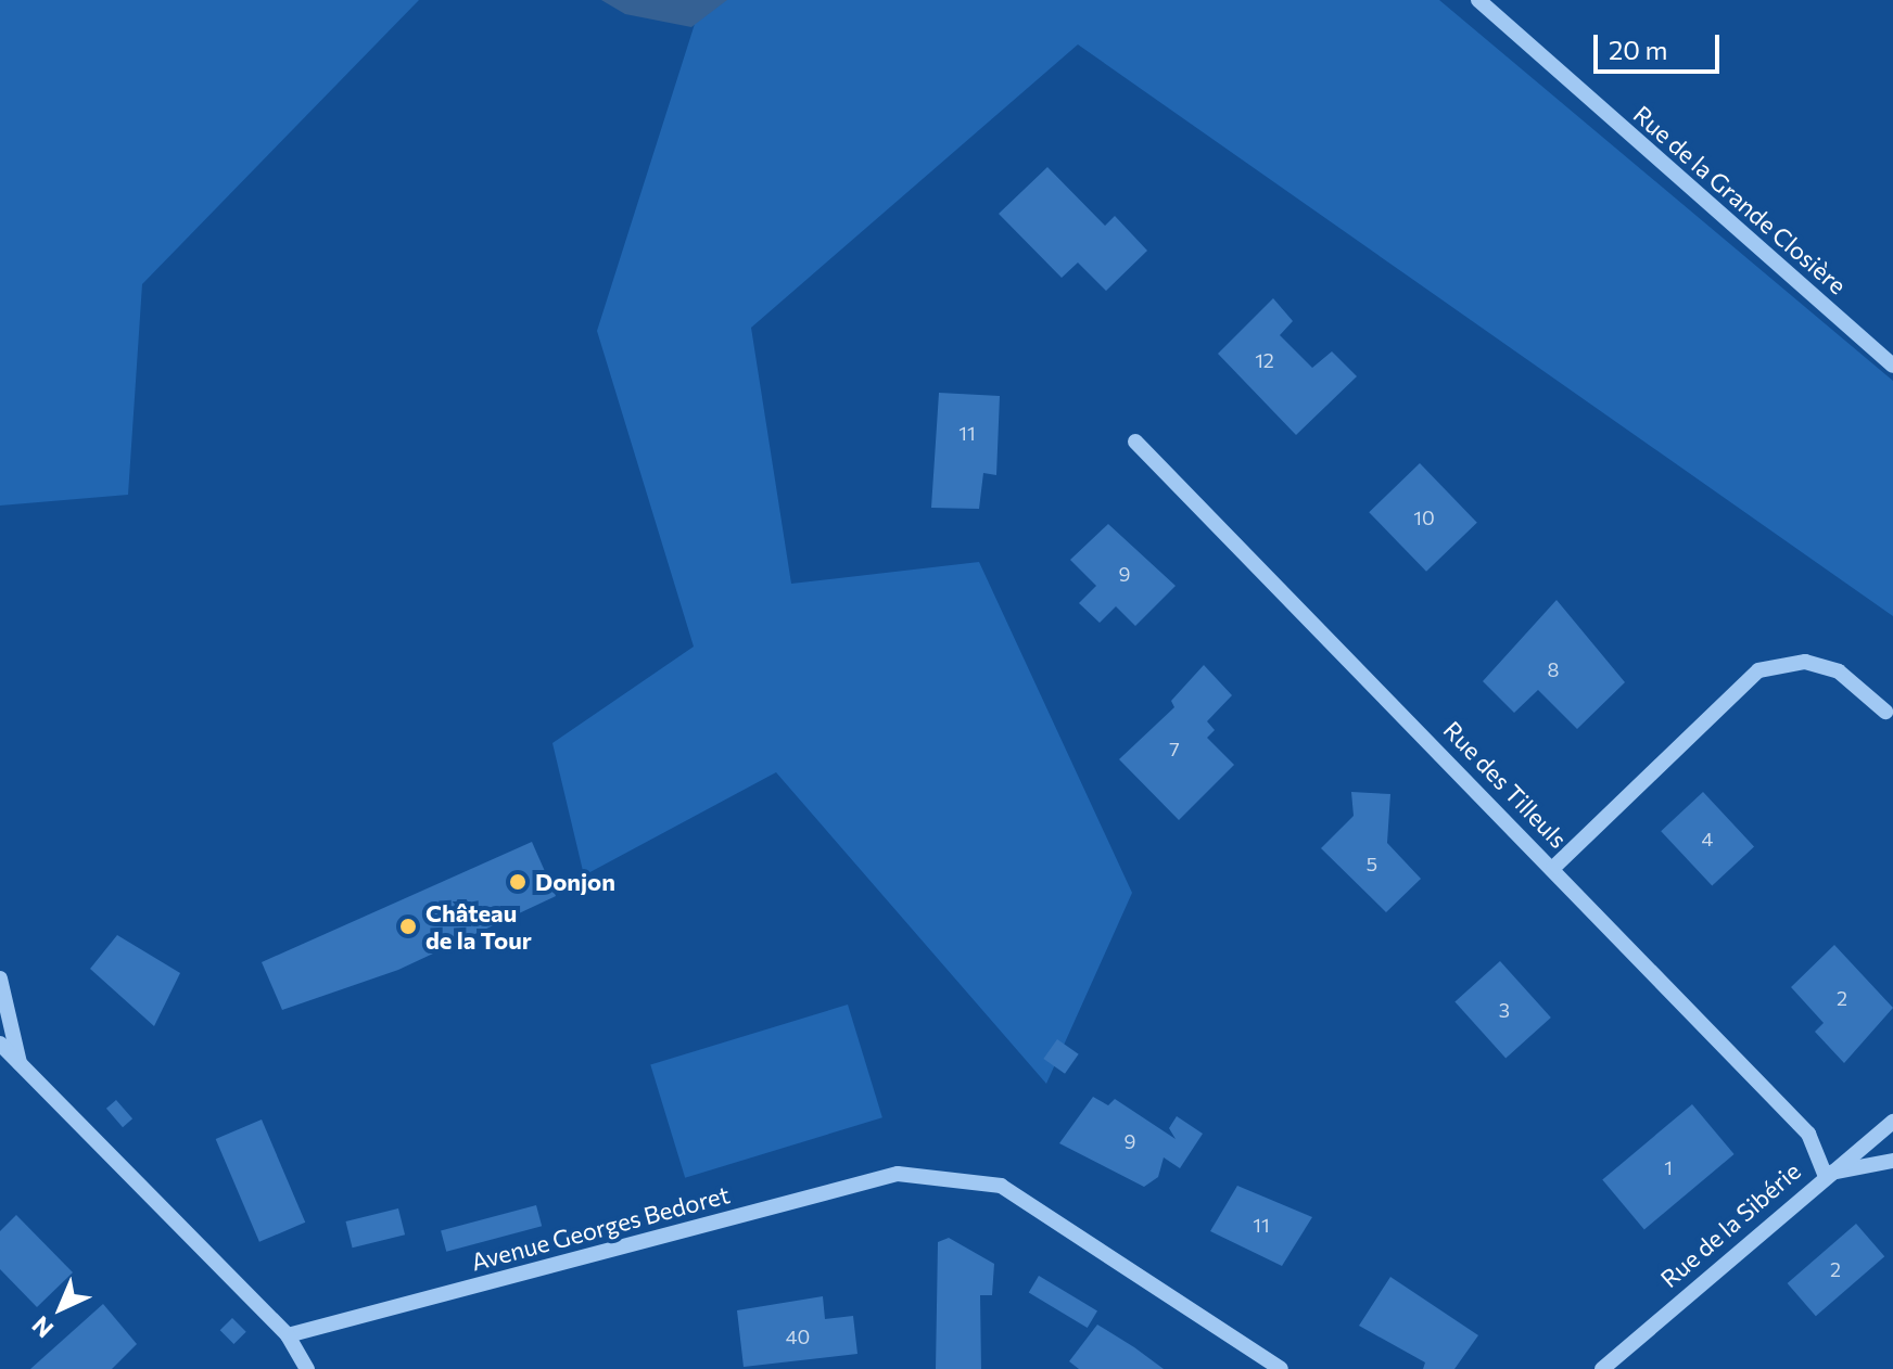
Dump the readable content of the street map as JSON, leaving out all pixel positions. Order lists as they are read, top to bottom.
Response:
{
  "streets": {
    "street": [
      "Rue de la Grande Closière",
      "Rue des Tilleuls",
      "Rue de la Sibérie",
      "Avenue Georges Bedoret"
    ]
  },
  "crossings": [
    ["Rue des Tilleuls", "Rue de la Sibérie"]
  ],
  "places": ["Donjon", "Château de la Tour"],
  "house_numbers": [
    "12",
    "11",
    "10",
    "9",
    "8",
    "7",
    "4",
    "5",
    "2",
    "3",
    "9",
    "1",
    "11",
    "2",
    "40"
  ],
  "scale_bar": "20 m",
  "north": "bottom left"
}
